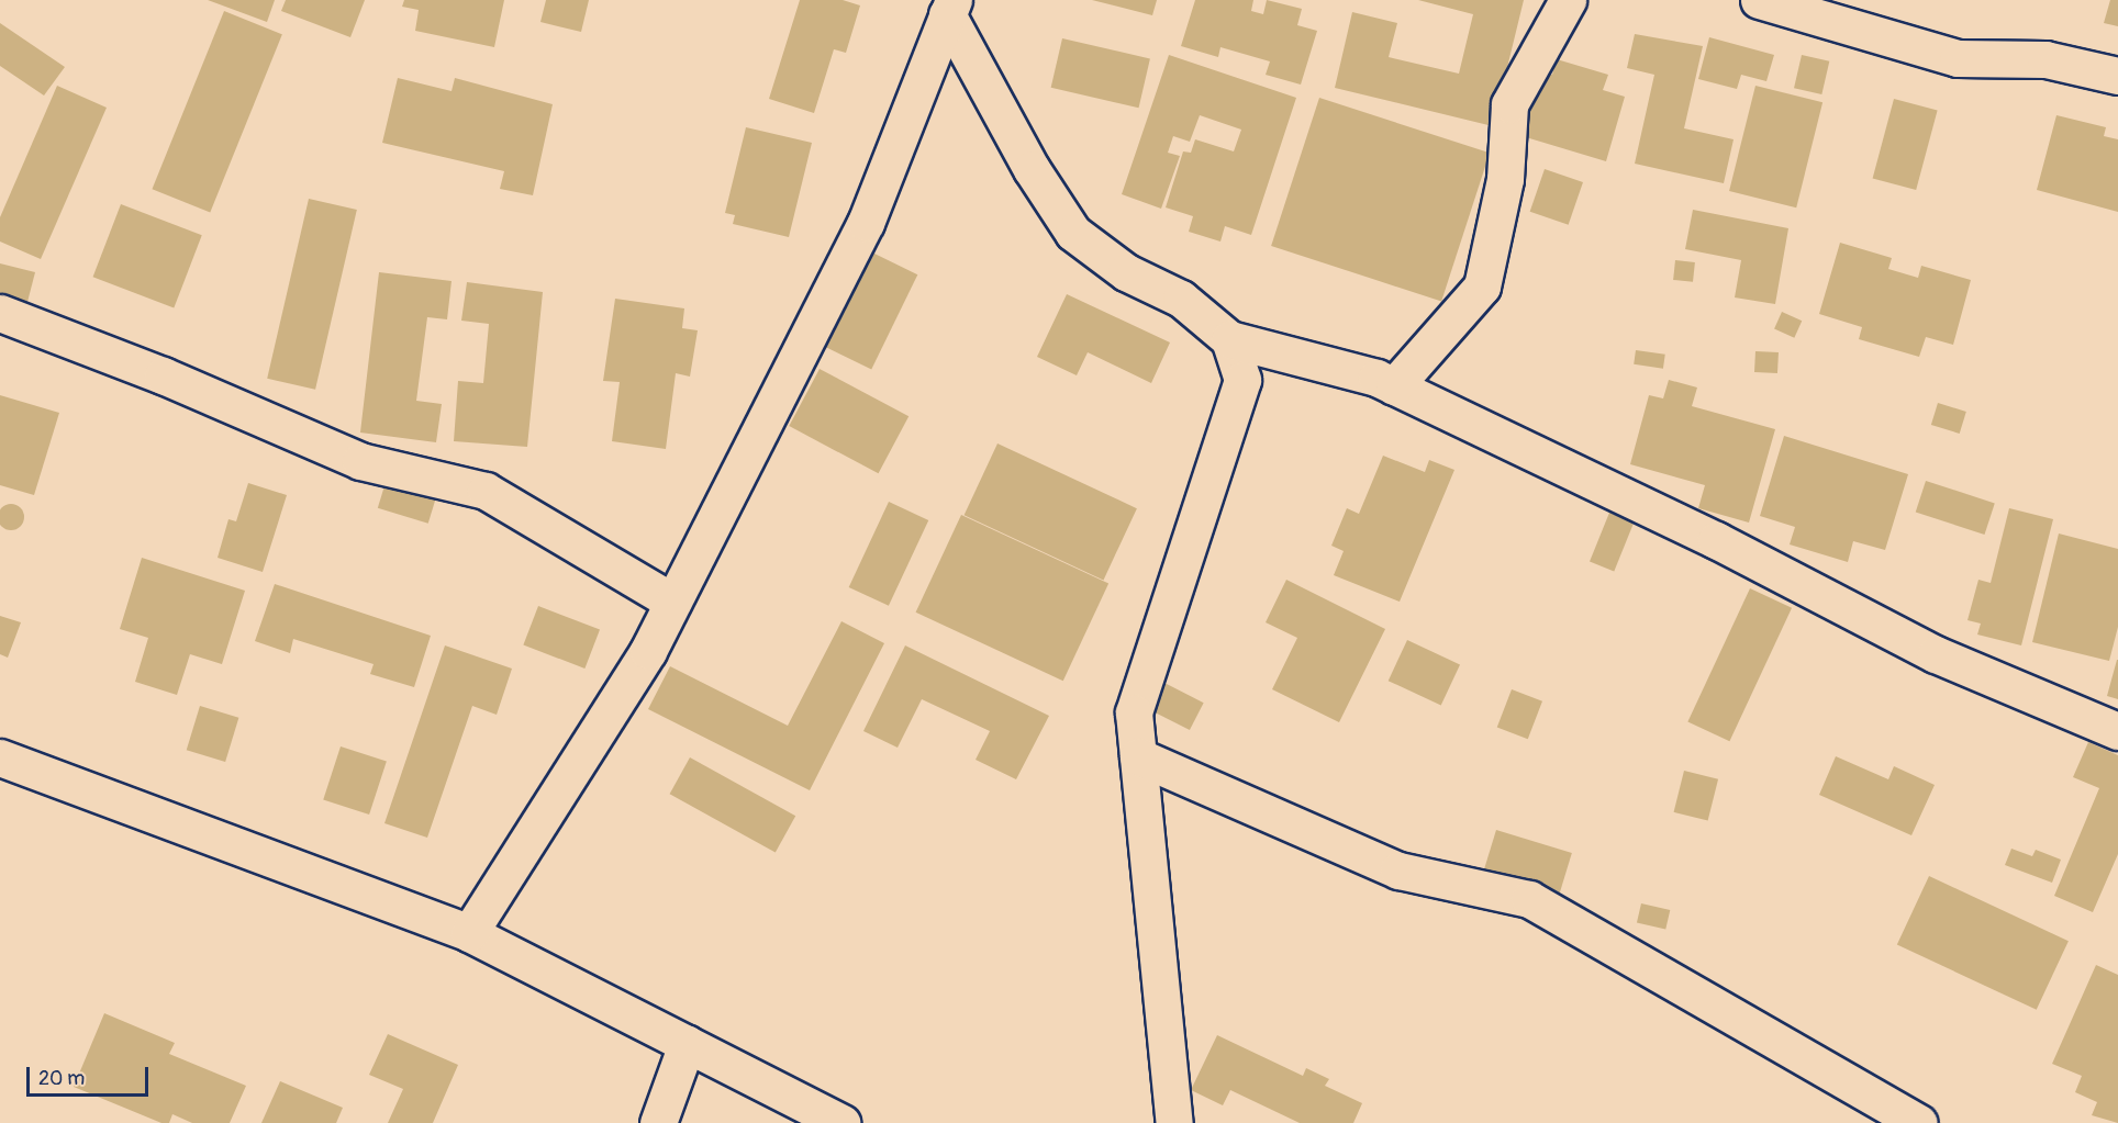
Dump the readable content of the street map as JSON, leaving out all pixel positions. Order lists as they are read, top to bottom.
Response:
{
  "scale_bar": "20 m"
}
